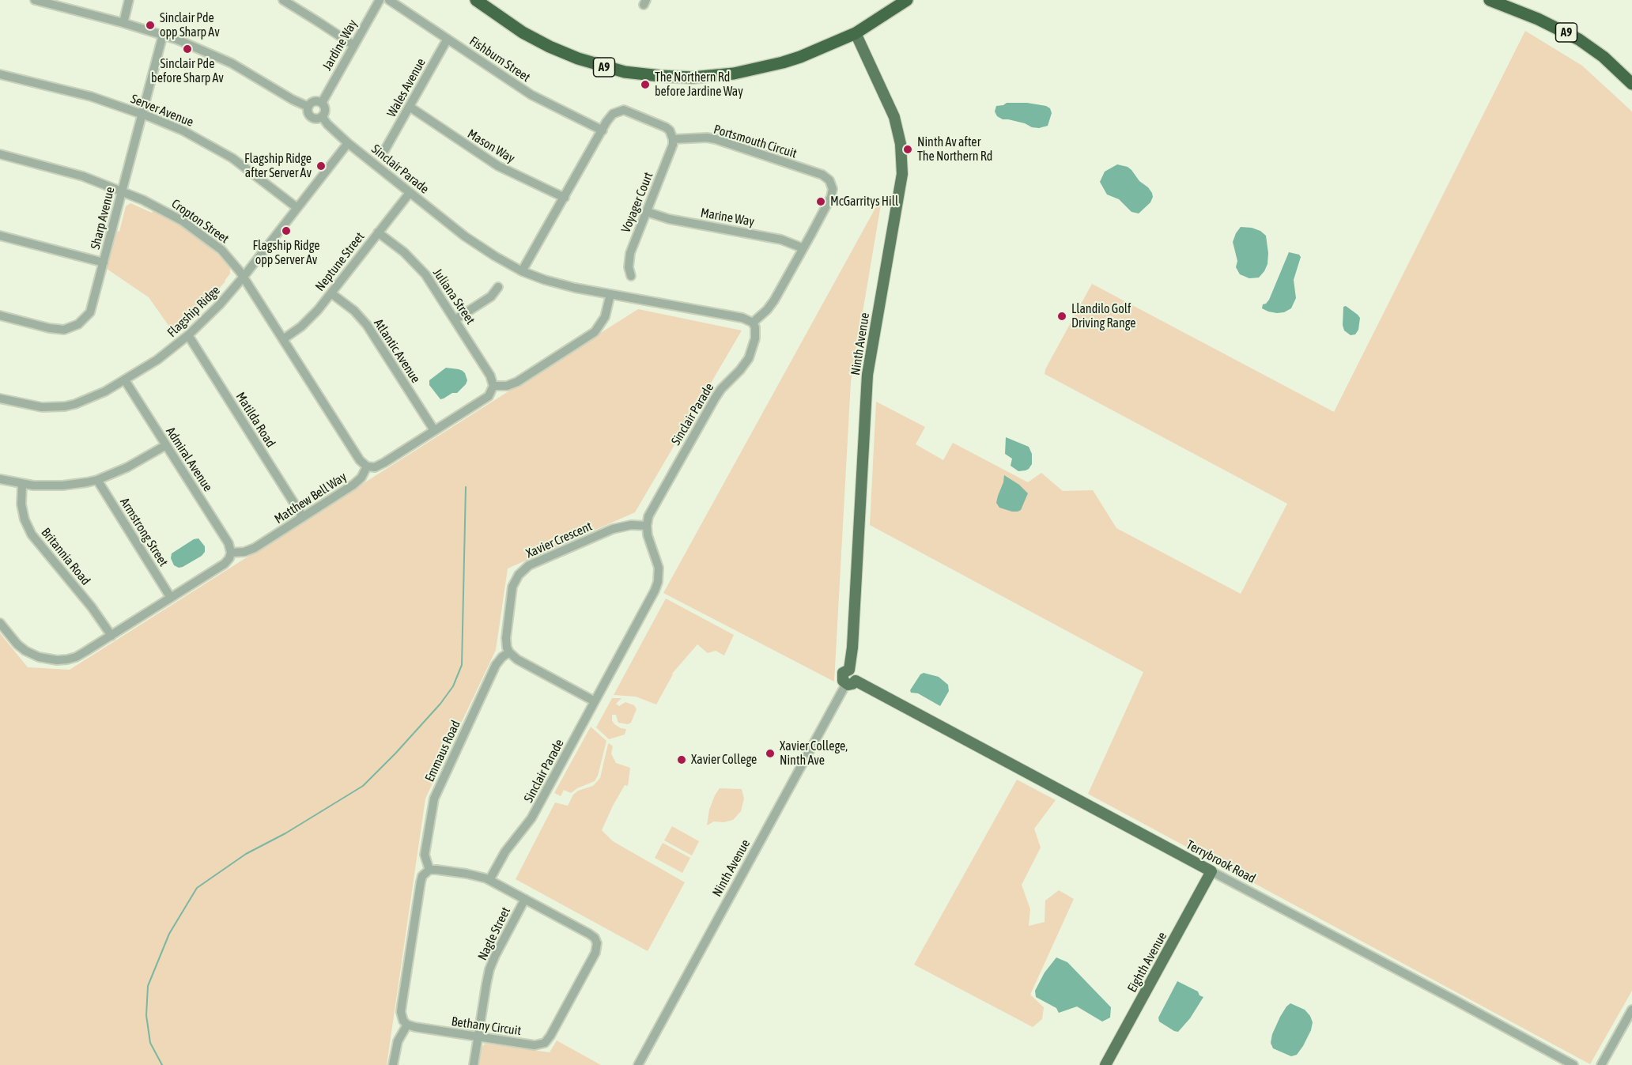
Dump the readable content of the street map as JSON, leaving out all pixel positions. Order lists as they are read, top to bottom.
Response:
{
  "streets": {
    "highway": ["A9"],
    "main road": ["Ninth Avenue", "Terrybrook Road", "Eighth Avenue"],
    "street": [
      "Jardine Way",
      "Fishburn Street",
      "Wales Avenue",
      "Server Avenue",
      "Portsmouth Circuit",
      "Mason Way",
      "Sinclair Parade",
      "Voyager Court",
      "Marine Way",
      "Sharp Avenue",
      "Cropton Street",
      "Neptune Street",
      "Juliana Street",
      "Flagship Ridge",
      "Atlantic Avenue",
      "Matilda Road",
      "Admiral Avenue",
      "Matthew Bell Way",
      "Armstrong Street",
      "Xavier Crescent",
      "Britannia Road",
      "Emmaus Road",
      "Nagle Street",
      "Bethany Circuit"
    ]
  },
  "crossings": [
    ["A9", "Ninth Avenue"],
    ["Jardine Way", "Sinclair Parade"],
    ["Fishburn Street", "Wales Avenue"],
    ["Wales Avenue", "Mason Way"],
    ["Server Avenue", "Sharp Avenue"],
    ["Server Avenue", "Flagship Ridge"],
    ["Portsmouth Circuit", "Sinclair Parade"],
    ["Portsmouth Circuit", "Voyager Court"],
    ["Portsmouth Circuit", "Marine Way"],
    ["Sinclair Parade", "Neptune Street"],
    ["Sinclair Parade", "Flagship Ridge"],
    ["Sinclair Parade", "Xavier Crescent"],
    ["Sinclair Parade", "Bethany Circuit"],
    ["Voyager Court", "Marine Way"],
    ["Sharp Avenue", "Cropton Street"],
    ["Cropton Street", "Neptune Street"],
    ["Cropton Street", "Flagship Ridge"],
    ["Cropton Street", "Matthew Bell Way"],
    ["Neptune Street", "Juliana Street"],
    ["Neptune Street", "Atlantic Avenue"],
    ["Flagship Ridge", "Matilda Road"],
    ["Flagship Ridge", "Admiral Avenue"],
    ["Ninth Avenue", "Terrybrook Road"],
    ["Matilda Road", "Matthew Bell Way"],
    ["Admiral Avenue", "Matthew Bell Way"],
    ["Xavier Crescent", "Emmaus Road"],
    ["Emmaus Road", "Bethany Circuit"],
    ["Terrybrook Road", "Eighth Avenue"],
    ["Nagle Street", "Bethany Circuit"]
  ],
  "places": [
    "Sinclair Pde opp Sharp Av",
    "Sinclair Pde before Sharp Av",
    "The Northern Rd before Jardine Way",
    "Ninth Av after The Northern Rd",
    "Flagship Ridge after Server Av",
    "McGarritys Hill",
    "Flagship Ridge opp Server Av",
    "Llandilo Golf Driving Range",
    "Xavier College, Ninth Ave",
    "Xavier College"
  ]
}
